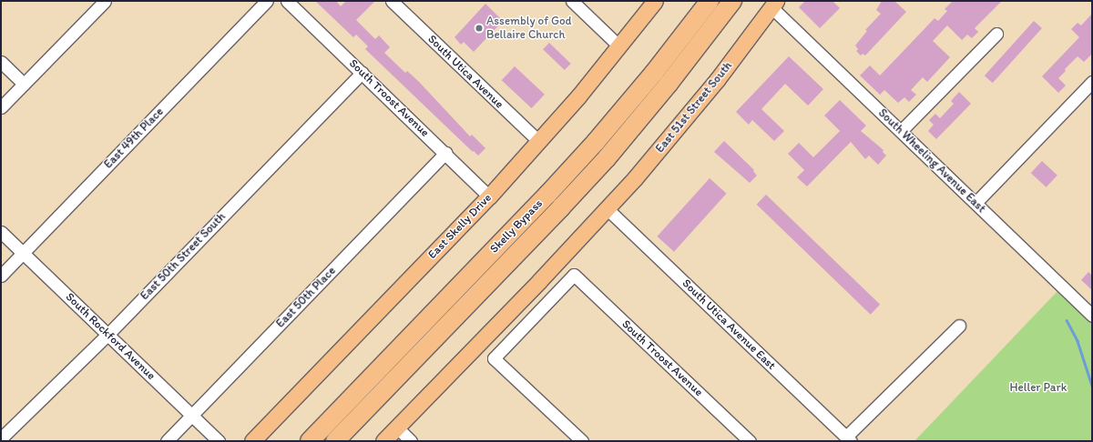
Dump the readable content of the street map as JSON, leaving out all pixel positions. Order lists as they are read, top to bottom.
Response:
{
  "streets": {
    "highway": ["Skelly Bypass"],
    "main road": ["East 51st Street South", "East Skelly Drive"],
    "street": [
      "South Utica Avenue",
      "South Troost Avenue",
      "East 49th Place",
      "South Wheeling Avenue East",
      "East 50th Street South",
      "East 50th Place",
      "South Utica Avenue East",
      "South Rockford Avenue"
    ]
  },
  "crossings": [
    ["South Utica Avenue", "East Skelly Drive"],
    ["South Troost Avenue", "East Skelly Drive"],
    ["South Troost Avenue", "East 50th Street South"],
    ["South Troost Avenue", "East 50th Place"],
    ["East 51st Street South", "South Wheeling Avenue East"],
    ["East 51st Street South", "South Utica Avenue East"],
    ["East 49th Place", "South Rockford Avenue"],
    ["East 50th Street South", "South Rockford Avenue"],
    ["East 50th Place", "South Rockford Avenue"]
  ],
  "parks": ["Heller Park"],
  "places": ["Assembly of God Bellaire Church"]
}
